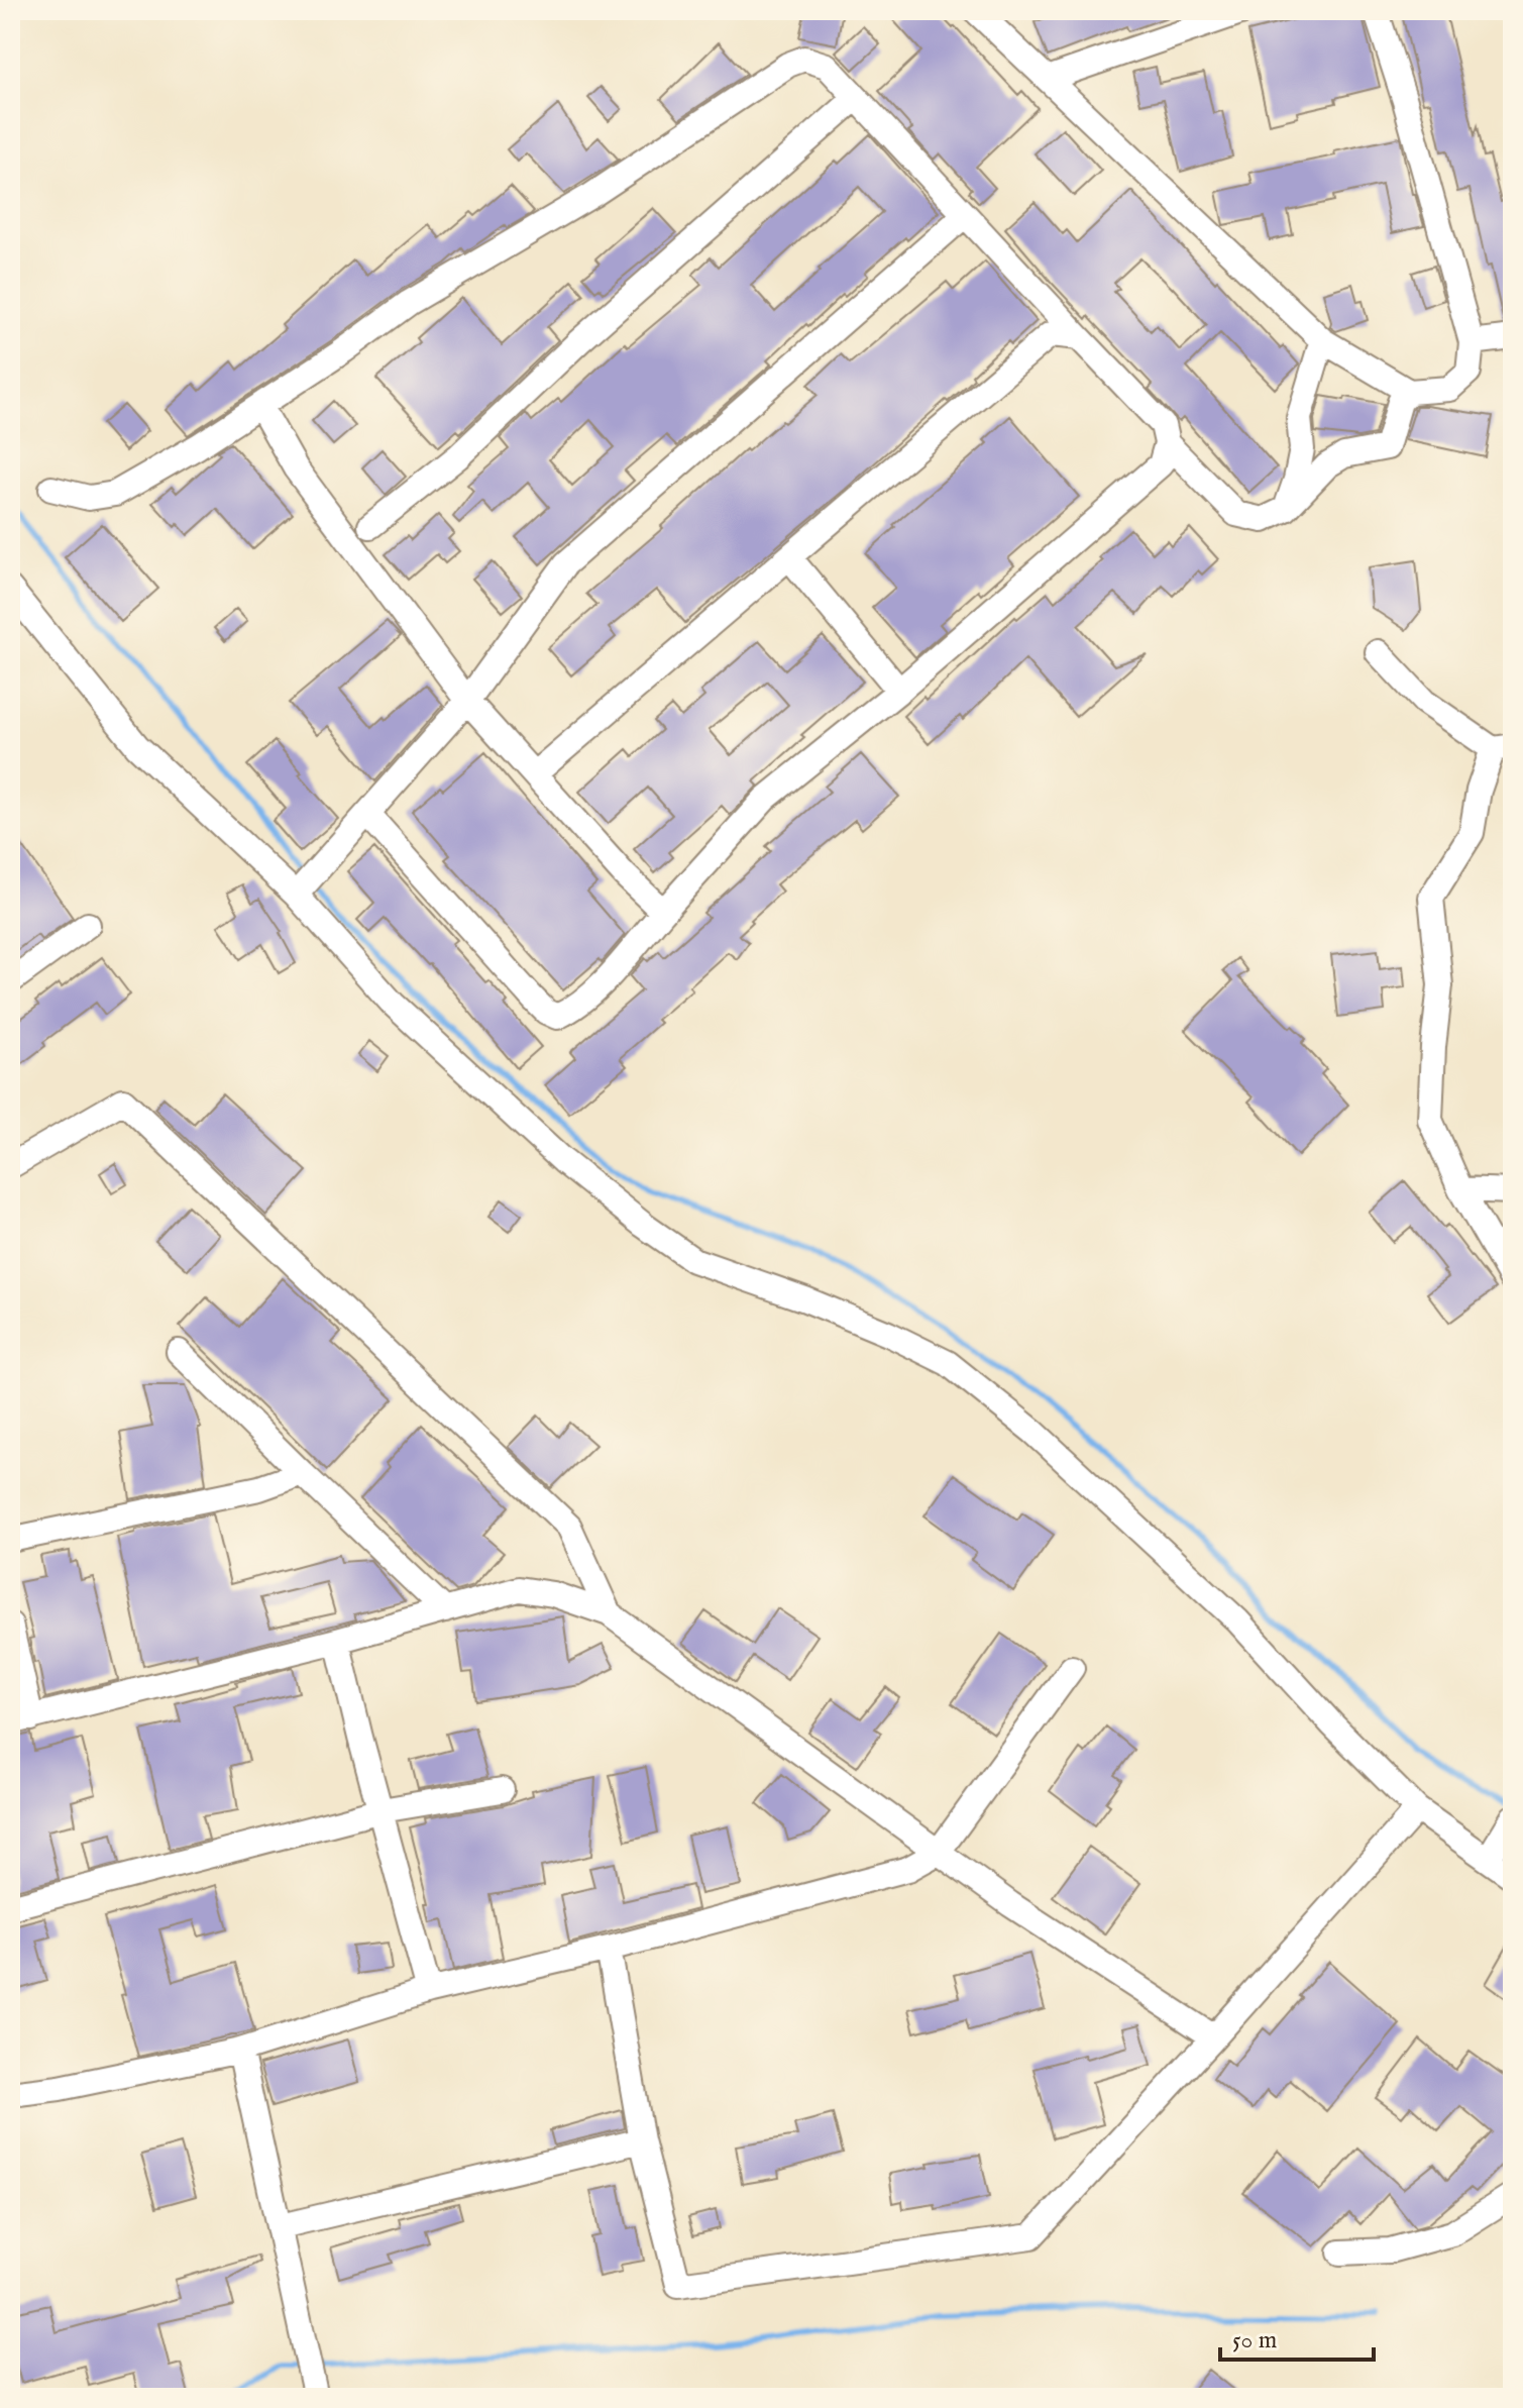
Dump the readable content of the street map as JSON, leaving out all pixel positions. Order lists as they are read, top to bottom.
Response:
{
  "scale_bar": "50 m"
}
